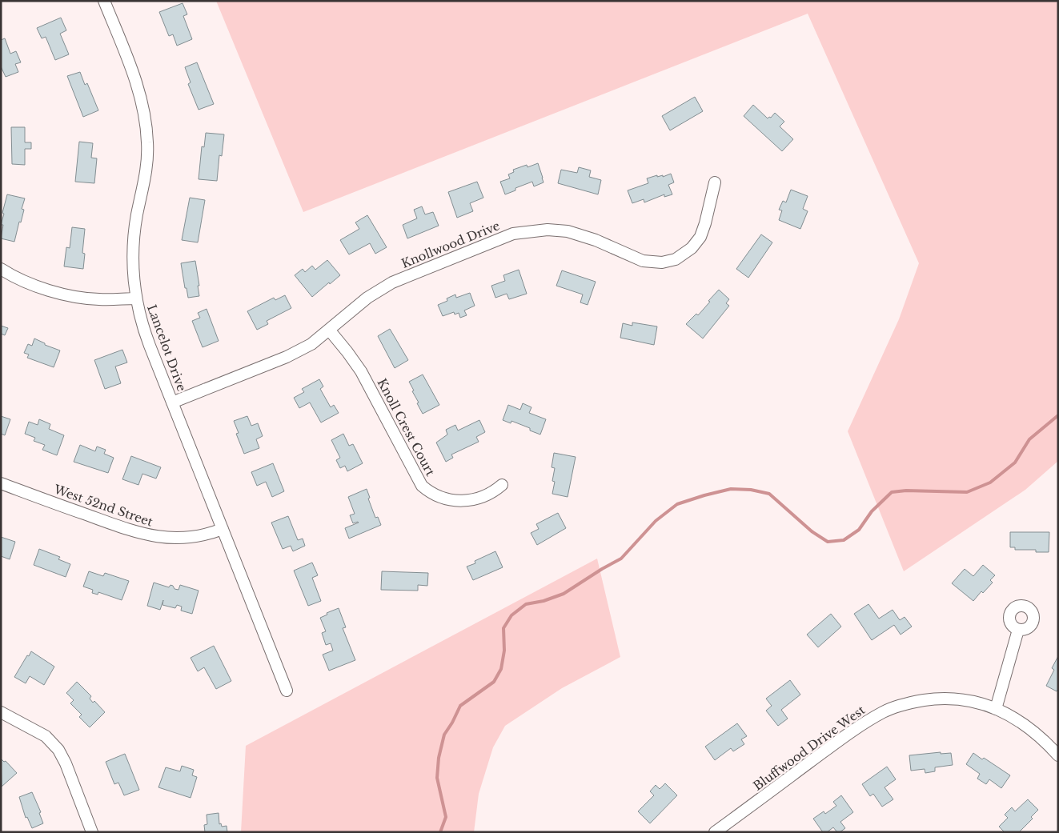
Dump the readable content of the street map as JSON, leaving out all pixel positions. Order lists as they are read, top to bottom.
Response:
{
  "streets": {
    "street": [
      "Knollwood Drive",
      "Lancelot Drive",
      "Knoll Crest Court",
      "West 52nd Street",
      "Bluffwood Drive West"
    ]
  },
  "crossings": [
    ["Knollwood Drive", "Lancelot Drive"],
    ["Knollwood Drive", "Knoll Crest Court"],
    ["Lancelot Drive", "West 52nd Street"]
  ]
}
